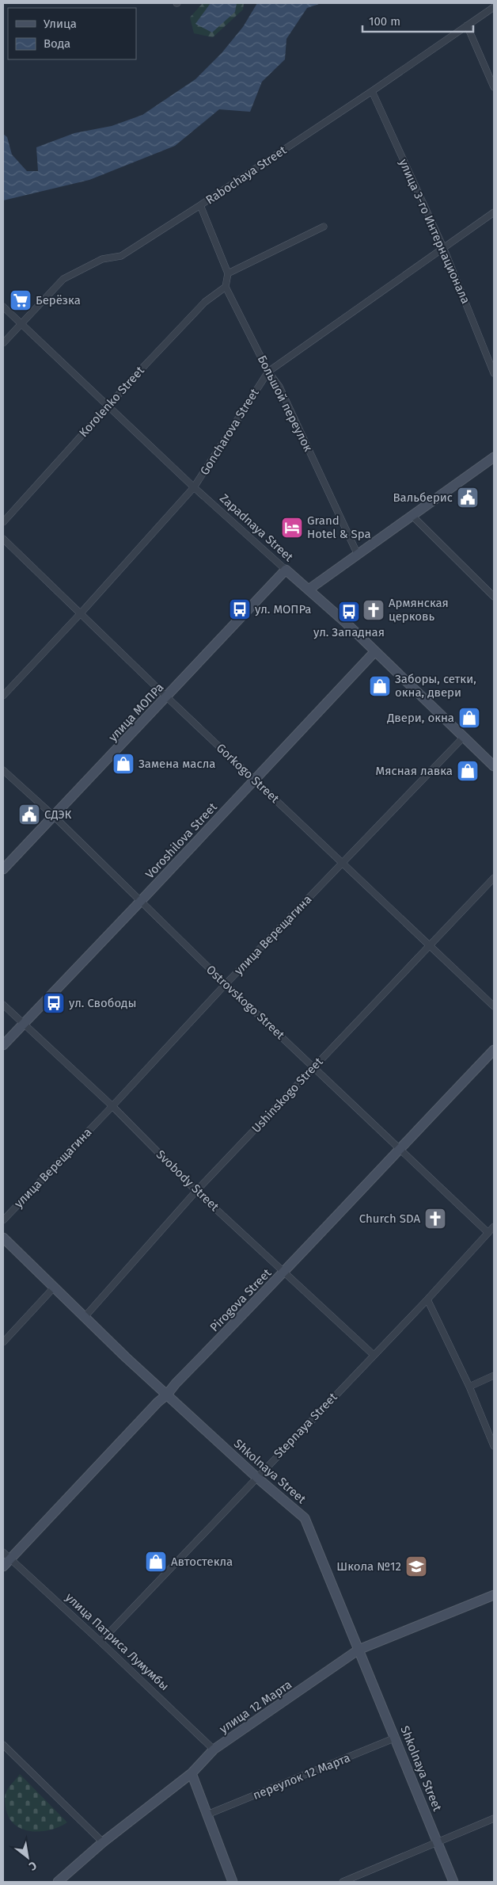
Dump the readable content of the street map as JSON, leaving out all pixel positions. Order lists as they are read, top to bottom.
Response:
{
  "streets": {
    "street": [
      "Rabochaya Street",
      "улица 3-го Интернационала",
      "Korolenko Street",
      "Большой переулок",
      "Goncharova Street",
      "Zapadnaya Street",
      "улица МОПРа",
      "Gorkogo Street",
      "Voroshilova Street",
      "улица Верещагина",
      "Ostrovskogo Street",
      "Ushinskogo Street",
      "Svobody Street",
      "Pirogova Street",
      "Stepnaya Street",
      "Shkolnaya Street",
      "улица Патриса Лумумбы",
      "улица 12 Марта",
      "переулок 12 Марта"
    ]
  },
  "crossings": [
    ["Rabochaya Street", "улица 3-го Интернационала"],
    ["Rabochaya Street", "Zapadnaya Street"],
    ["улица 3-го Интернационала", "Goncharova Street"],
    ["Korolenko Street", "Большой переулок"],
    ["Korolenko Street", "Zapadnaya Street"],
    ["Большой переулок", "Goncharova Street"],
    ["Goncharova Street", "Zapadnaya Street"],
    ["Goncharova Street", "Gorkogo Street"],
    ["Zapadnaya Street", "улица МОПРа"],
    ["Zapadnaya Street", "Voroshilova Street"],
    ["Zapadnaya Street", "улица Верещагина"],
    ["улица МОПРа", "Gorkogo Street"],
    ["улица МОПРа", "Ostrovskogo Street"],
    ["Gorkogo Street", "Voroshilova Street"],
    ["Gorkogo Street", "улица Верещагина"],
    ["Gorkogo Street", "Ushinskogo Street"],
    ["Voroshilova Street", "Ostrovskogo Street"],
    ["Voroshilova Street", "Svobody Street"],
    ["улица Верещагина", "Ostrovskogo Street"],
    ["улица Верещагина", "Svobody Street"],
    ["Ostrovskogo Street", "Ushinskogo Street"],
    ["Ostrovskogo Street", "Pirogova Street"],
    ["Ostrovskogo Street", "Stepnaya Street"],
    ["Ushinskogo Street", "Svobody Street"],
    ["Ushinskogo Street", "Shkolnaya Street"],
    ["Svobody Street", "Pirogova Street"],
    ["Svobody Street", "Stepnaya Street"],
    ["Pirogova Street", "Shkolnaya Street"],
    ["Pirogova Street", "улица Патриса Лумумбы"],
    ["Stepnaya Street", "Shkolnaya Street"],
    ["Stepnaya Street", "улица Патриса Лумумбы"],
    ["Shkolnaya Street", "улица 12 Марта"],
    ["Shkolnaya Street", "переулок 12 Марта"],
    ["улица Патриса Лумумбы", "улица 12 Марта"]
  ],
  "places": {
    "supermarket": ["Берёзка"],
    "public building": ["Вальберис", "СДЭК"],
    "hotel": ["Grand Hotel & Spa"],
    "bus stop": ["ул. МОПРа", "ул. Западная", "ул. Свободы"],
    "church": ["Армянская церковь", "Church SDA"],
    "shop": [
      "Заборы, сетки, окна, двери",
      "Двери, окна",
      "Замена масла",
      "Мясная лавка",
      "Автостекла"
    ],
    "school or university": ["Школа №12"]
  },
  "legend": ["Улица", "Вода"],
  "scale_bar": "100 m",
  "north": "bottom right"
}
